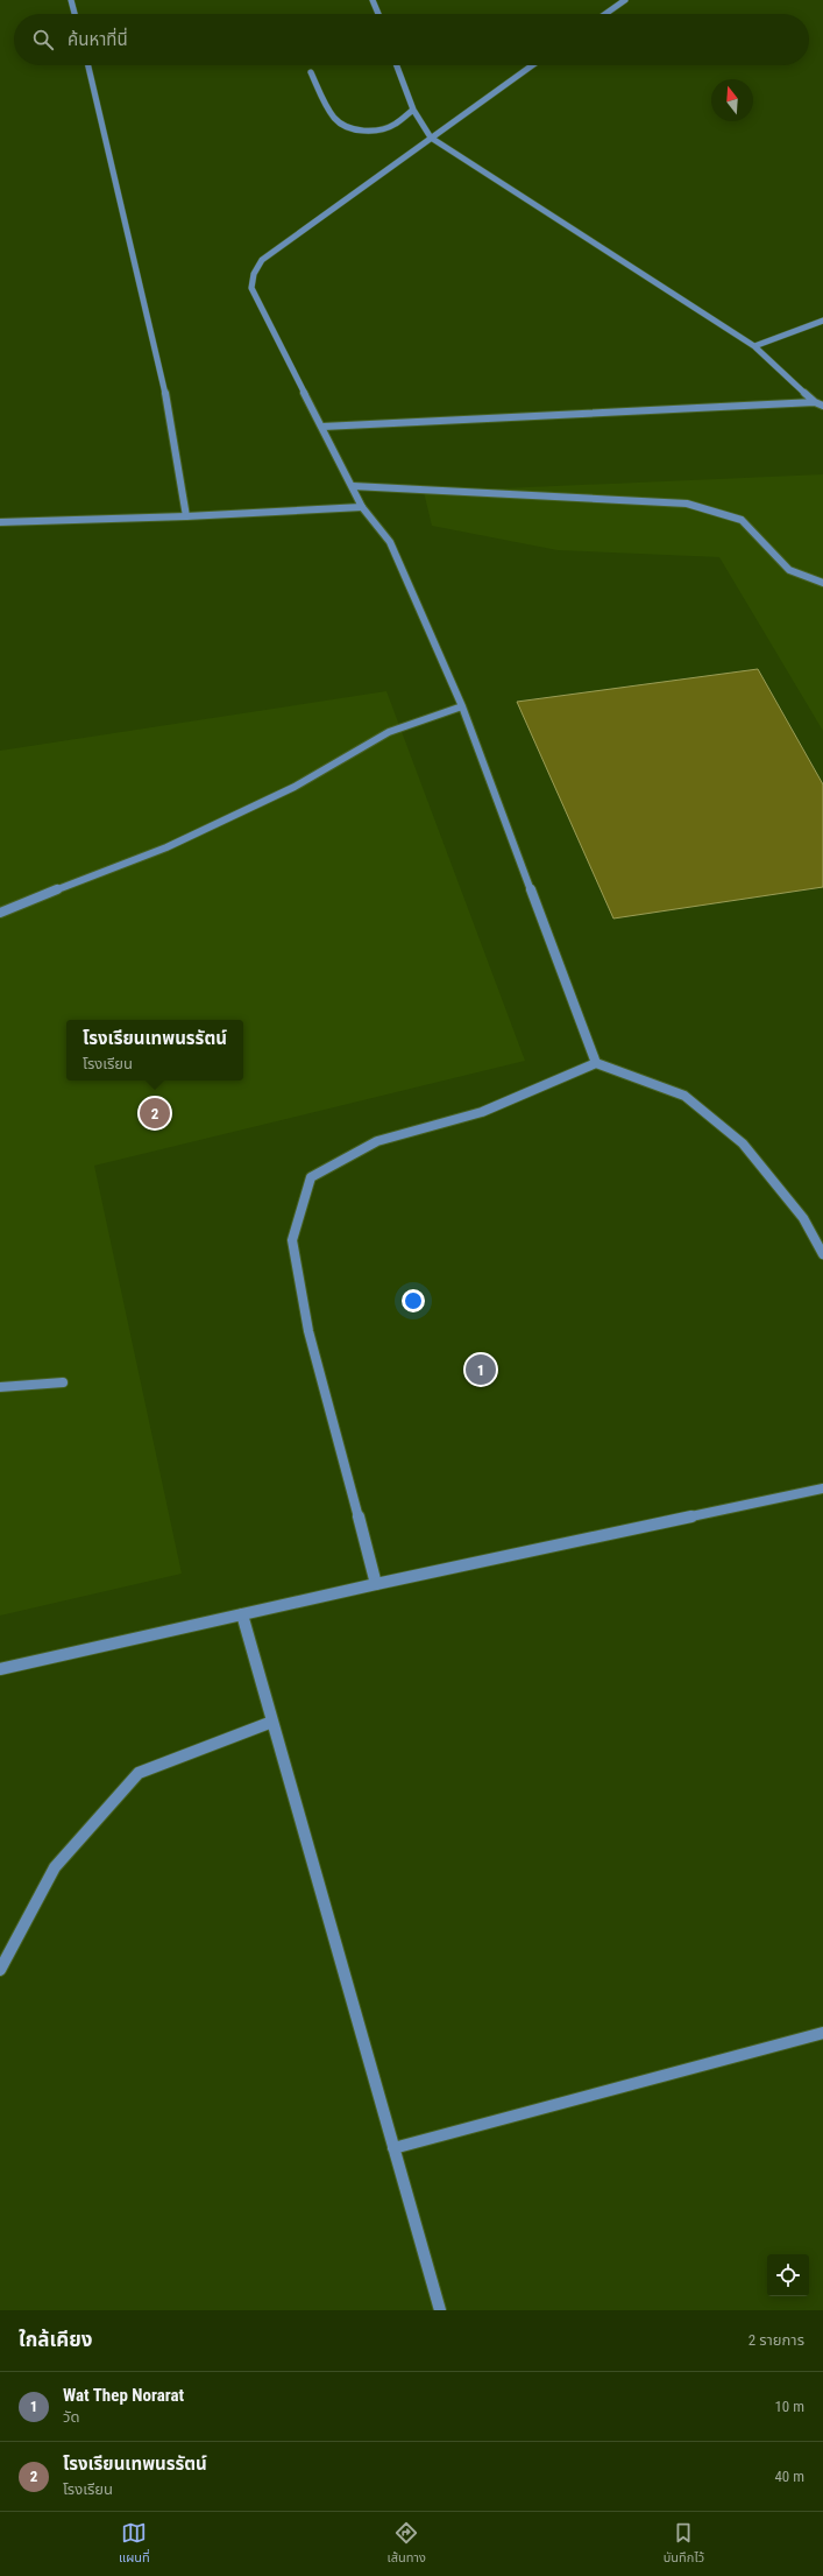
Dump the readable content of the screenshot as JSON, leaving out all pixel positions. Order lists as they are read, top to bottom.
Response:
{
  "north": "top",
  "page": {
    "search": "ค้นหาที่นี่",
    "popup": ["โรงเรียนเทพนรรัตน์", "โรงเรียน"],
    "pins": ["2", "1"],
    "heading": ["ใกล้เคียง", "2 รายการ"],
    "list": [
      {
        "mark": "1",
        "name": "Wat Thep Norarat",
        "note": "วัด",
        "value": "10 m"
      },
      {
        "mark": "2",
        "name": "โรงเรียนเทพนรรัตน์",
        "note": "โรงเรียน",
        "value": "40 m"
      }
    ],
    "nav": ["แผนที่", "เส้นทาง", "บันทึกไว้"]
  }
}
